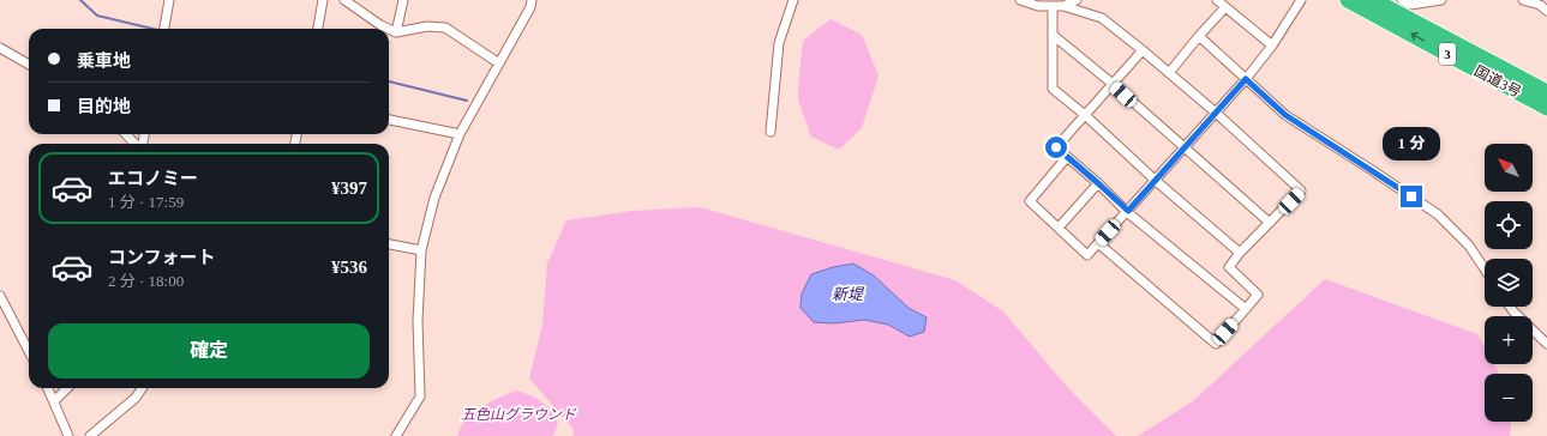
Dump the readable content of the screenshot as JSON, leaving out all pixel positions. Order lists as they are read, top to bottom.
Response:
{
  "streets": {
    "highway": ["3", "国道3号"]
  },
  "water": ["新堤"],
  "parks": ["五色山グラウンド"],
  "north": "top left",
  "page": {
    "banner": ["乗車地", "目的地"],
    "bubble": "1 分",
    "map_buttons": ["+", "−"],
    "list": [
      {
        "name": "エコノミー",
        "note": "1 分 · 17:59",
        "value": "¥397"
      },
      {
        "name": "コンフォート",
        "note": "2 分 · 18:00",
        "value": "¥536"
      }
    ],
    "buttons": "確定"
  }
}
